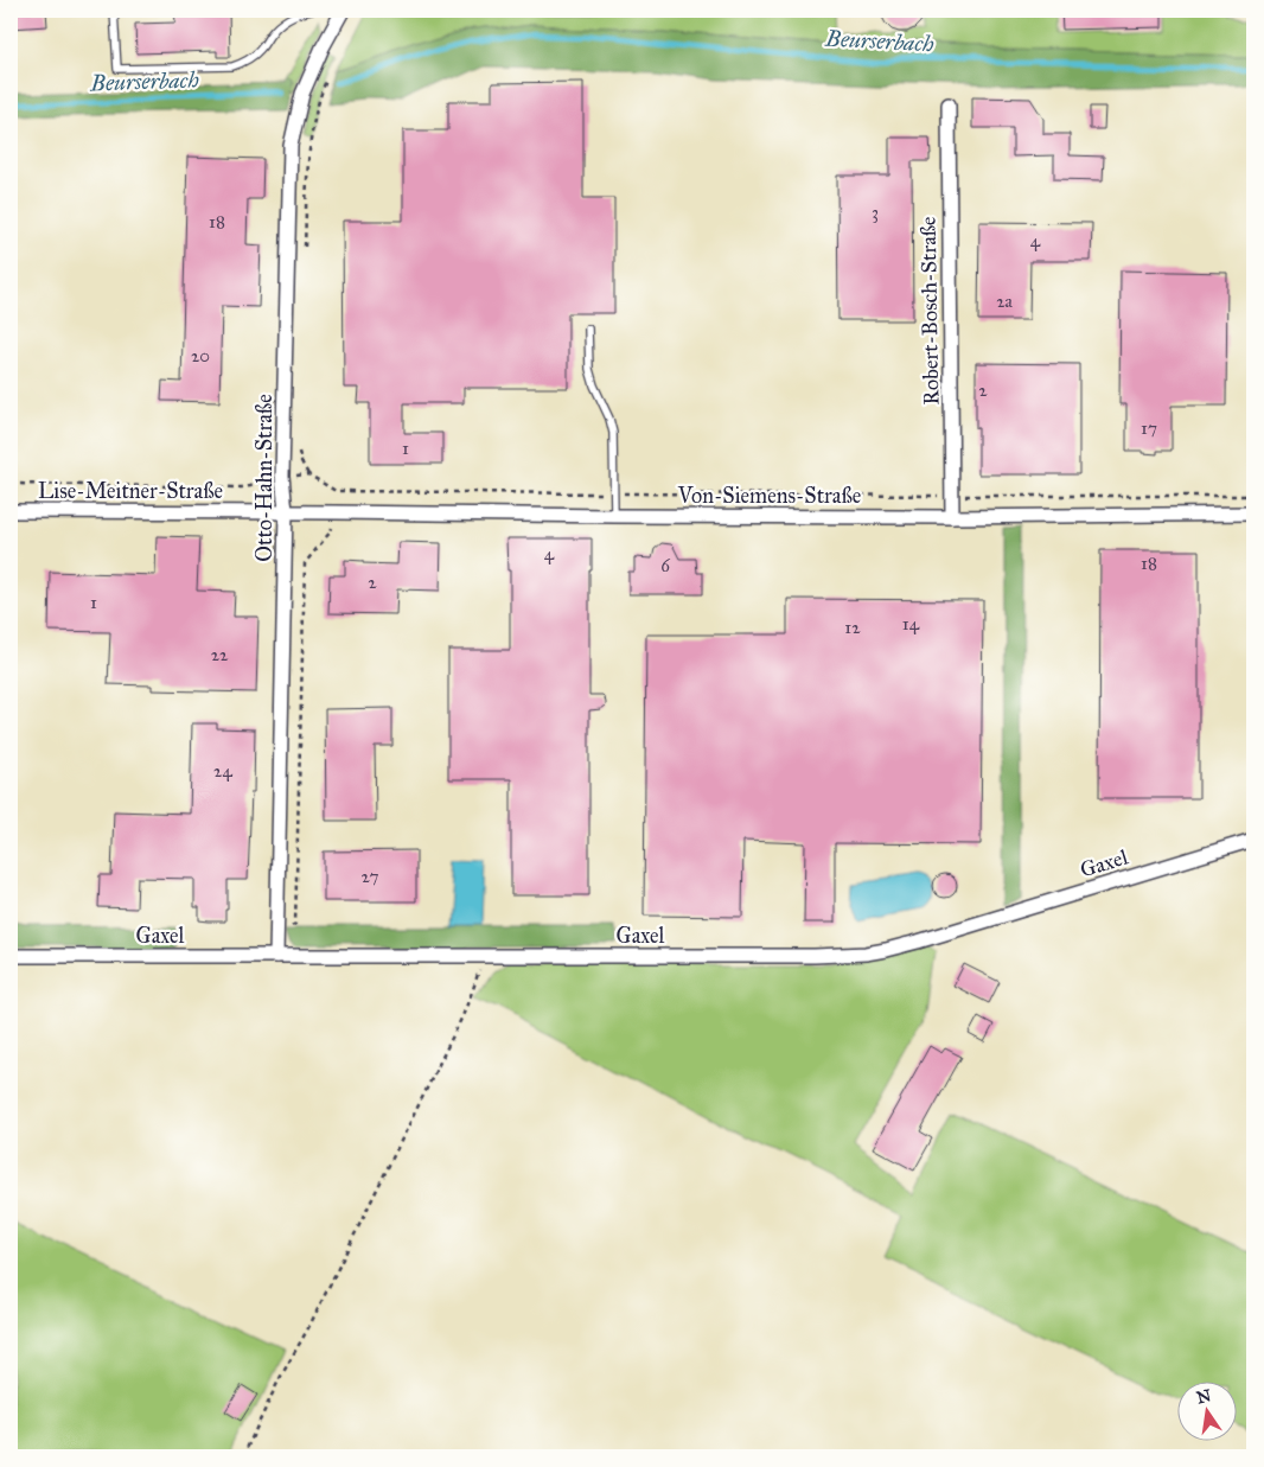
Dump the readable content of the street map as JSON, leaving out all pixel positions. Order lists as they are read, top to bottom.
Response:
{
  "streets": {
    "street": [
      "Robert-Bosch-Straße",
      "Otto-Hahn-Straße",
      "Lise-Meitner-Straße",
      "Von-Siemens-Straße",
      "Gaxel"
    ]
  },
  "crossings": [
    ["Robert-Bosch-Straße", "Von-Siemens-Straße"],
    ["Otto-Hahn-Straße", "Lise-Meitner-Straße"],
    ["Otto-Hahn-Straße", "Von-Siemens-Straße"],
    ["Otto-Hahn-Straße", "Gaxel"],
    ["Lise-Meitner-Straße", "Von-Siemens-Straße"]
  ],
  "water": ["Beurserbach"],
  "house_numbers": [
    "3",
    "18",
    "4",
    "2a",
    "20",
    "2",
    "17",
    "1",
    "4",
    "18",
    "6",
    "2",
    "1",
    "14",
    "12",
    "22",
    "24",
    "27"
  ],
  "north": "top"
}
